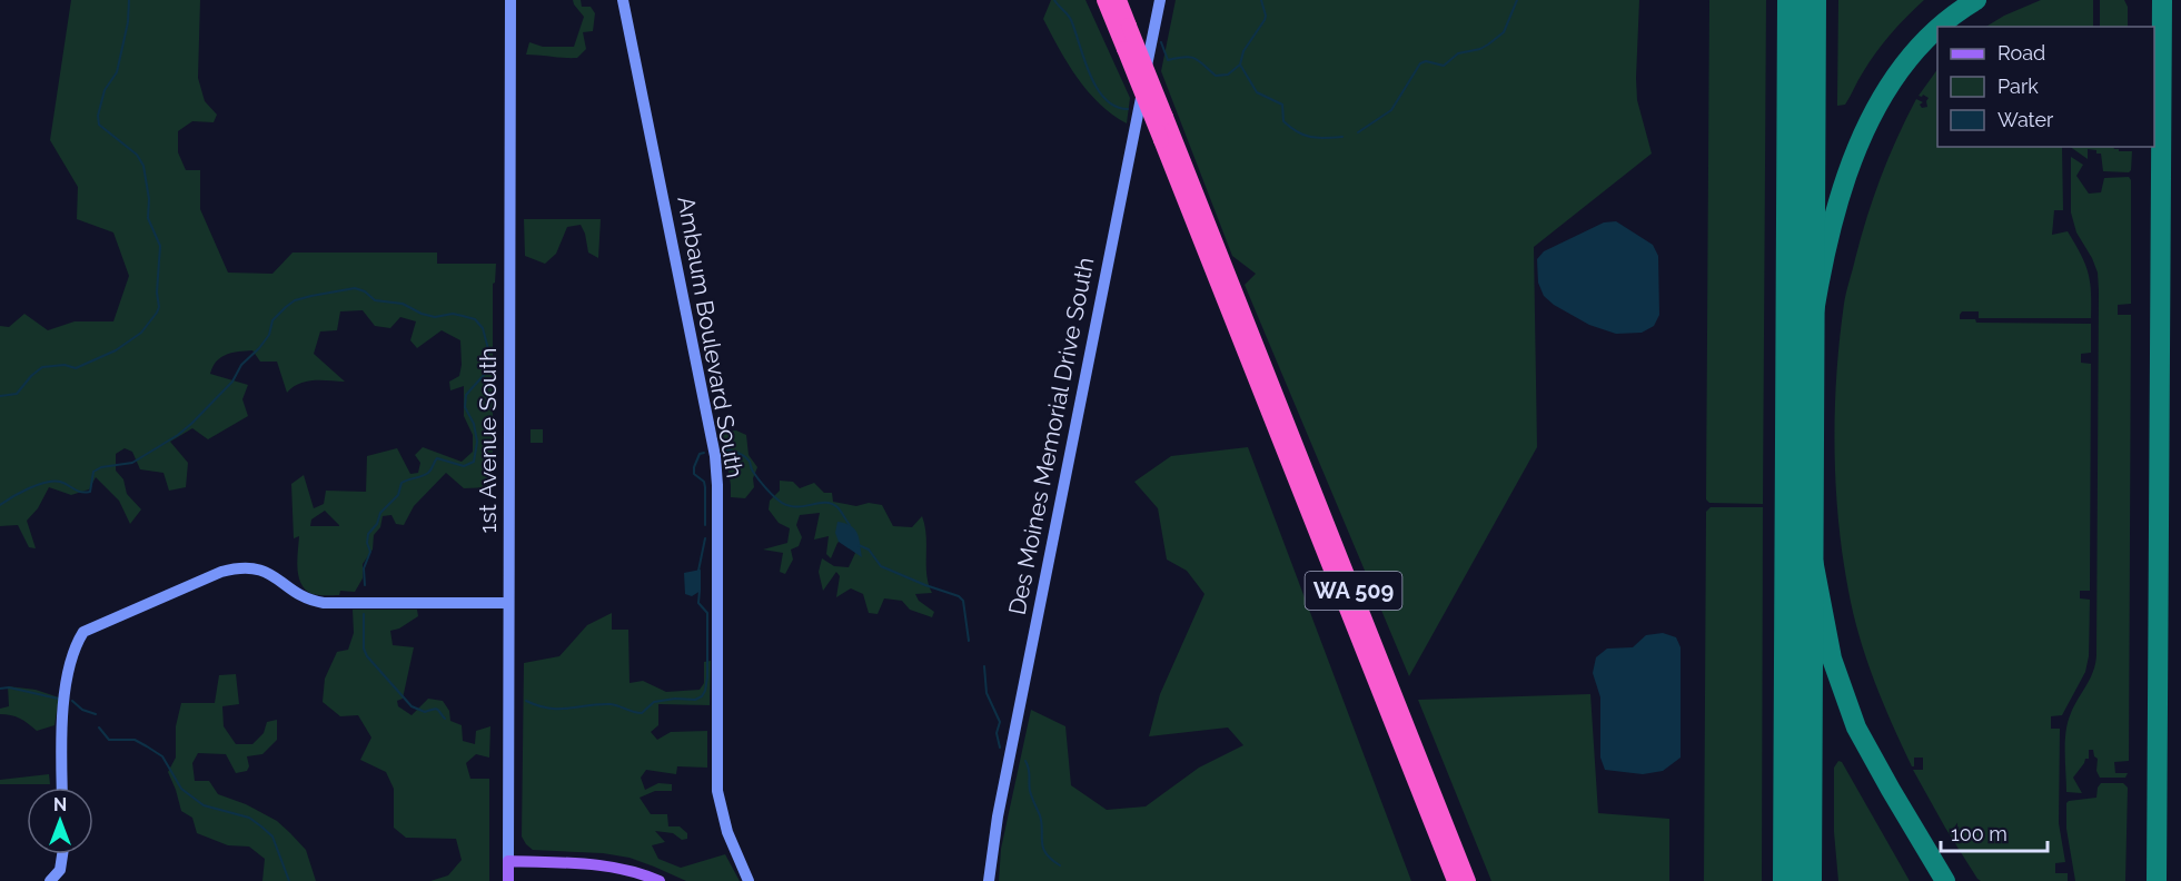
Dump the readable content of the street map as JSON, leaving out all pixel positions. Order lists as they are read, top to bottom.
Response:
{
  "streets": {
    "highway": ["WA 509"],
    "main road": ["Ambaum Boulevard South", "Des Moines Memorial Drive South", "1st Avenue South"]
  },
  "legend": ["Road", "Park", "Water"],
  "scale_bar": "100 m",
  "north": "top"
}
